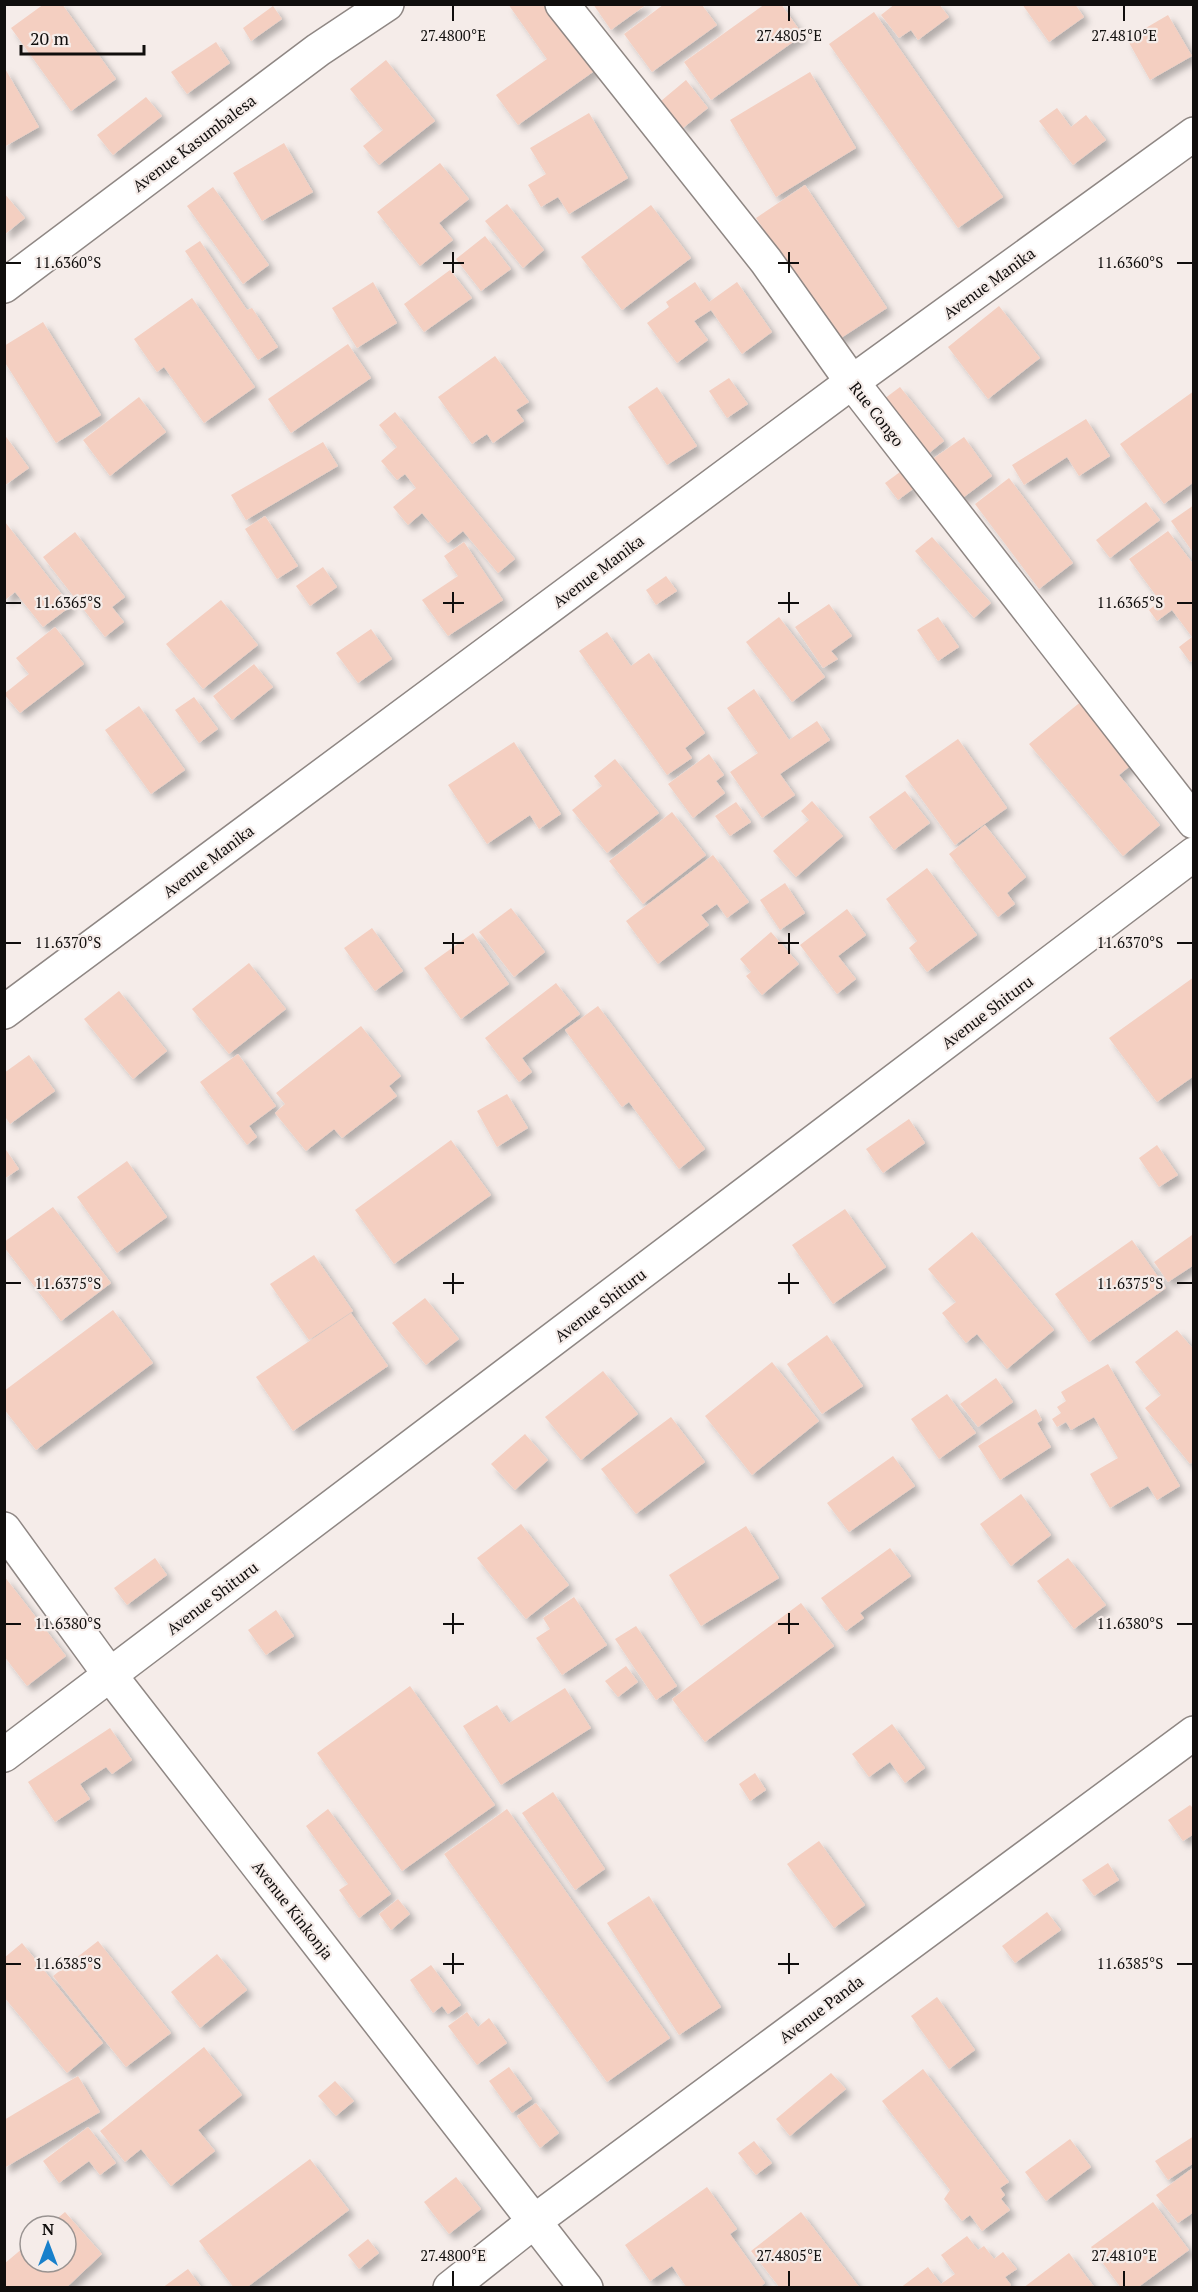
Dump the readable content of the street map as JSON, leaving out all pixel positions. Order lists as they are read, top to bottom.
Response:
{
  "streets": {
    "street": [
      "Avenue Kasumbalesa",
      "Avenue Manika",
      "Rue Congo",
      "Avenue Shituru",
      "Avenue Kinkonja",
      "Avenue Panda"
    ]
  },
  "crossings": [
    ["Avenue Manika", "Rue Congo"],
    ["Avenue Shituru", "Avenue Kinkonja"],
    ["Avenue Kinkonja", "Avenue Panda"]
  ],
  "scale_bar": "20 m",
  "north": "top",
  "coordinates": [
    "27.4800°E",
    "27.4805°E",
    "27.4810°E",
    "11.6360°S",
    "11.6365°S",
    "11.6370°S",
    "11.6375°S",
    "11.6380°S",
    "11.6385°S"
  ]
}
